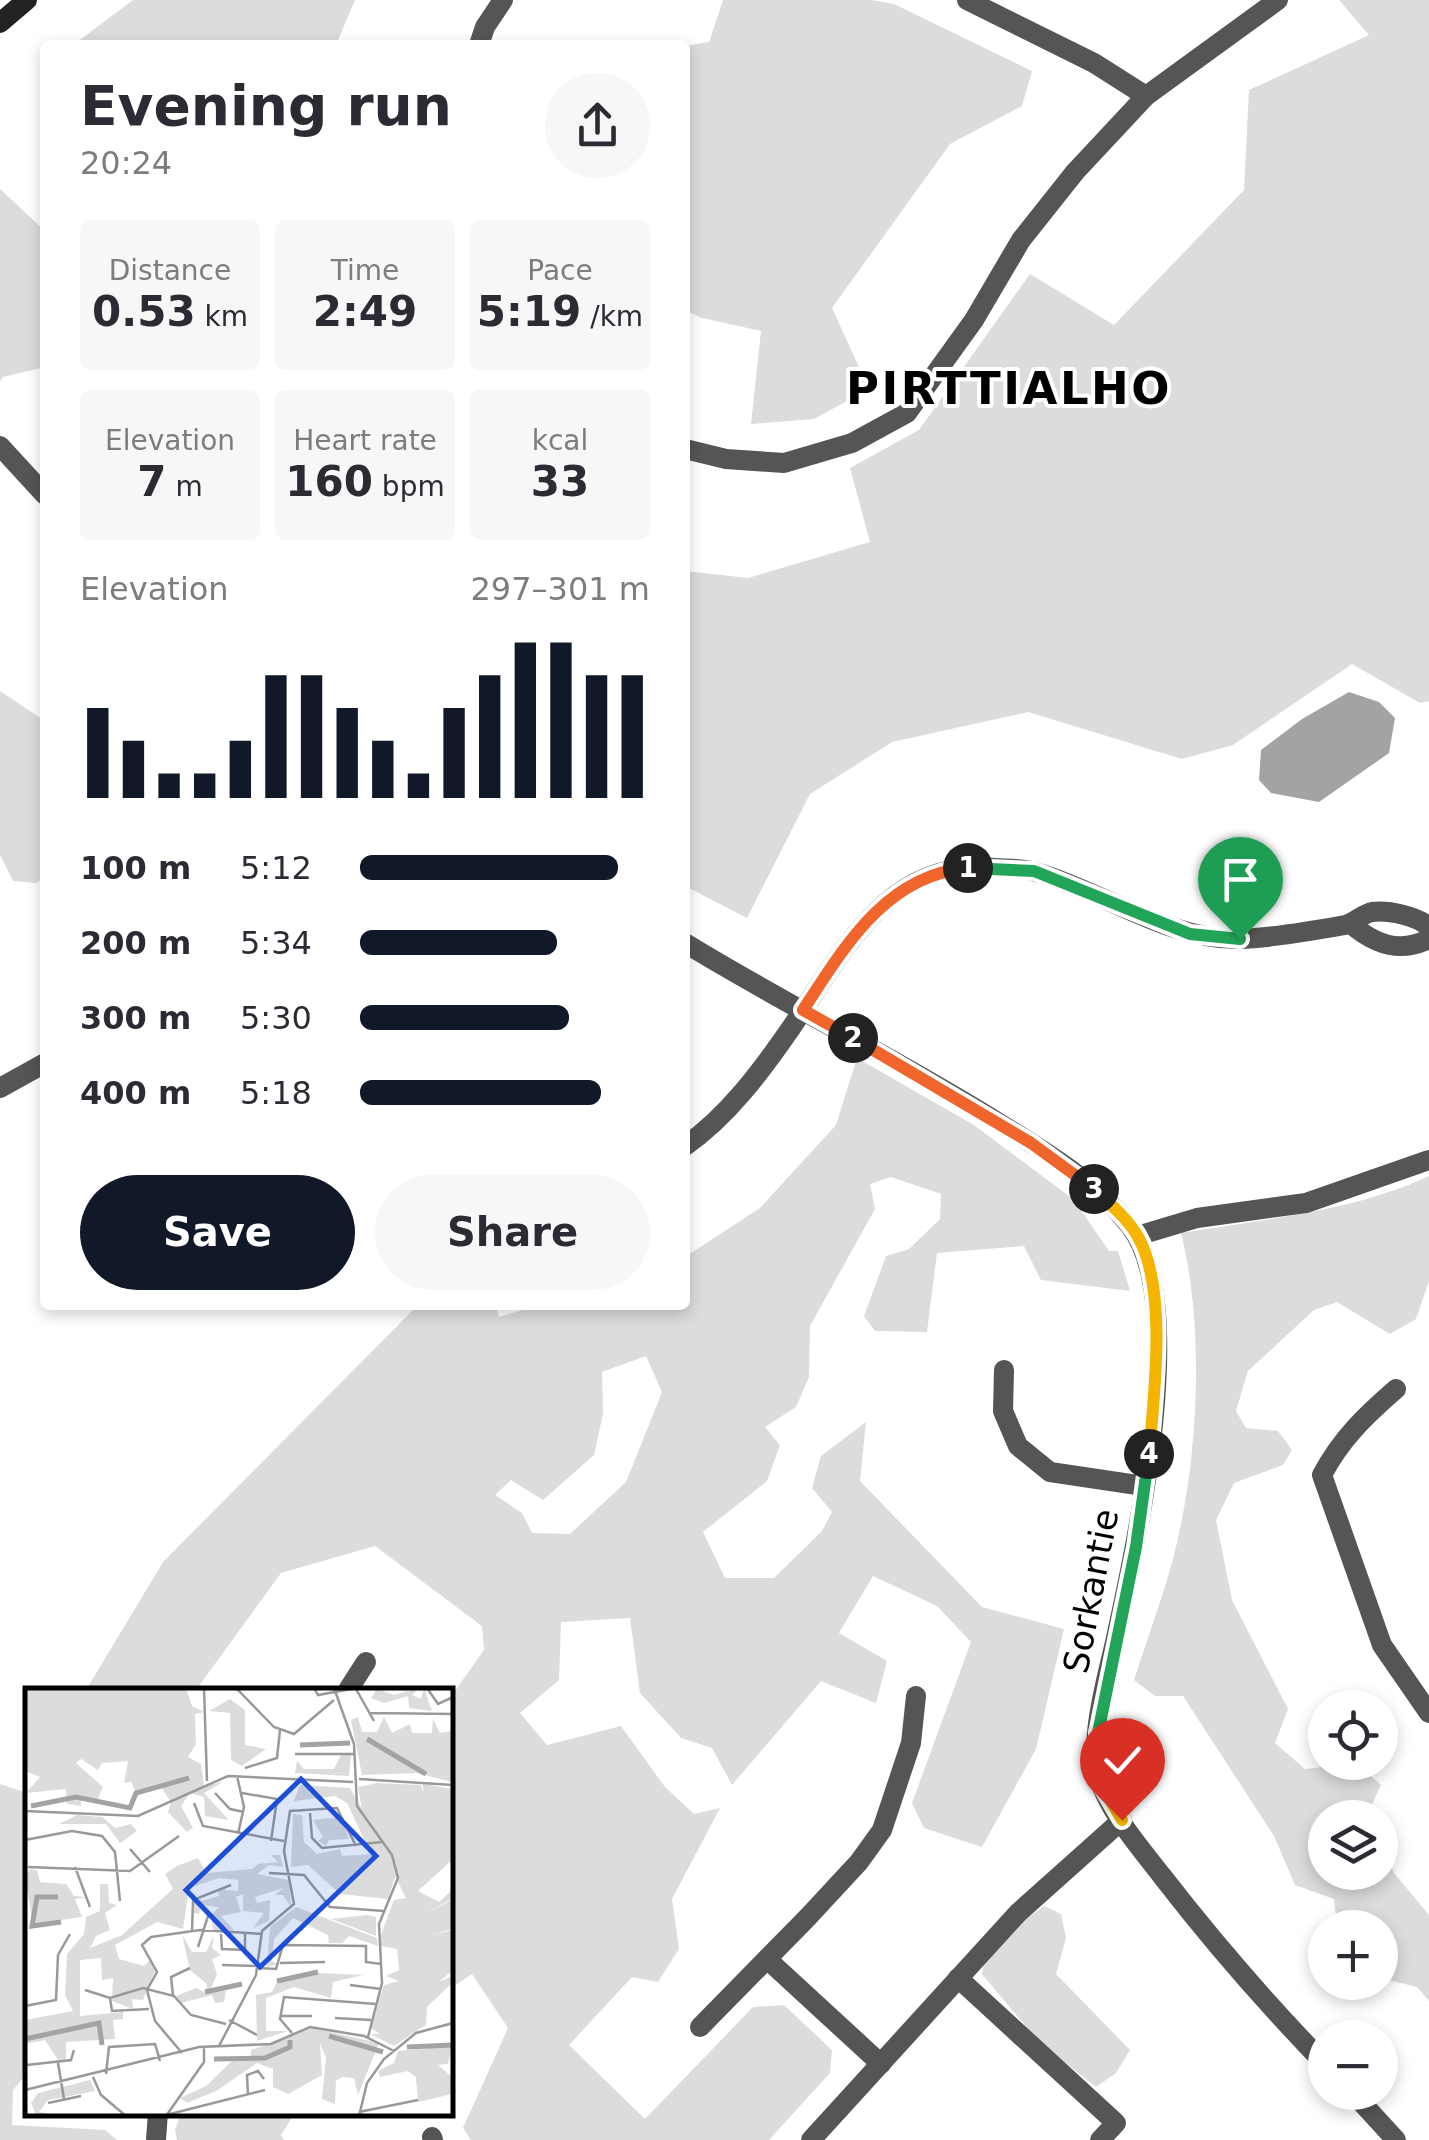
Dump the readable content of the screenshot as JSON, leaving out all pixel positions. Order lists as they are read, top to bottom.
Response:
{
  "streets": {
    "street": ["Sorkantie"]
  },
  "districts": ["PIRTTIALHO"],
  "page": {
    "heading": ["Evening run", "20:24"],
    "stats": [
      ["Distance", "0.53 km"],
      ["Time", "2:49"],
      ["Pace", "5:19 /km"],
      ["Elevation", "7 m"],
      ["Heart rate", "160 bpm"],
      ["kcal", "33"]
    ],
    "chart": ["Elevation", "297–301 m"],
    "list": [
      {
        "name": "100 m",
        "note": "5:12"
      },
      {
        "name": "200 m",
        "note": "5:34"
      },
      {
        "name": "300 m",
        "note": "5:30"
      },
      {
        "name": "400 m",
        "note": "5:18"
      }
    ],
    "pins": [
      "1",
      "2",
      "3",
      "4"
    ],
    "buttons": ["Save", "Share"],
    "map_buttons": ["+", "−"]
  }
}
